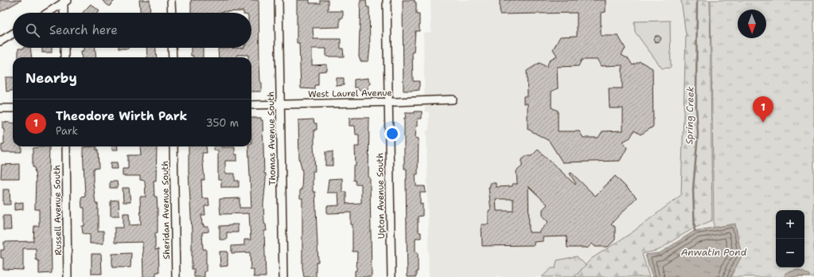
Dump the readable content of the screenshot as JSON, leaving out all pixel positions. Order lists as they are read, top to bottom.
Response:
{
  "streets": {
    "street": [
      "West Laurel Avenue",
      "Thomas Avenue South",
      "Upton Avenue South",
      "Russell Avenue South",
      "Sheridan Avenue South"
    ]
  },
  "crossings": [
    ["West Laurel Avenue", "Thomas Avenue South"],
    ["West Laurel Avenue", "Upton Avenue South"]
  ],
  "water": ["Spring Creek", "Anwatin Pond"],
  "north": "bottom",
  "page": {
    "search": "Search here",
    "heading": "Nearby",
    "pins": "1",
    "list": [
      {
        "mark": "1",
        "name": "Theodore Wirth Park",
        "note": "Park",
        "value": "350 m"
      }
    ],
    "map_buttons": ["+", "−"]
  }
}
